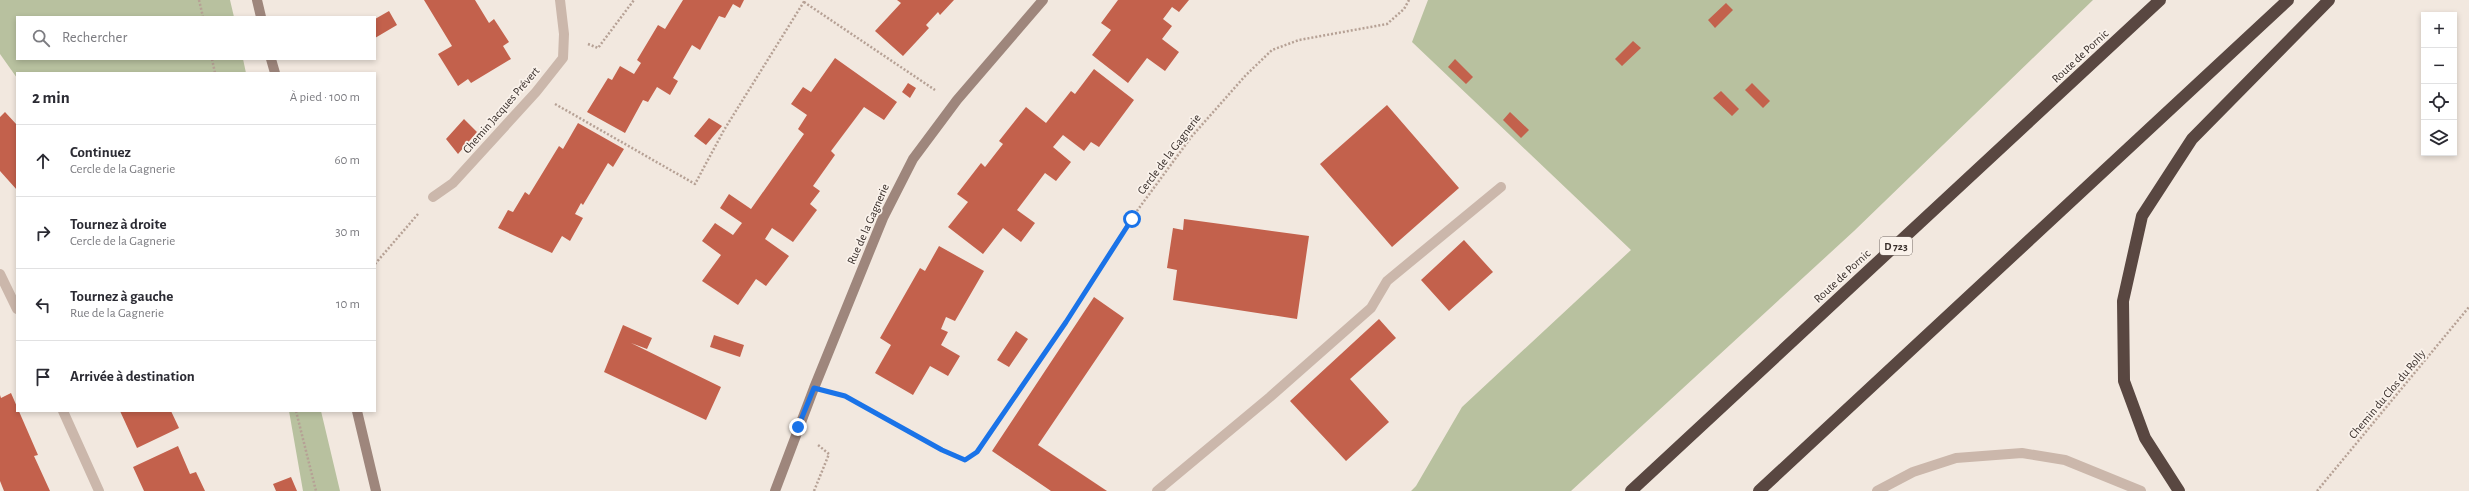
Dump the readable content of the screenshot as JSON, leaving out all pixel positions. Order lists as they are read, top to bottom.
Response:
{
  "streets": {
    "highway": ["Route de Pornic", "D 723"],
    "street": ["Chemin Jacques Prévert", "Rue de la Gagnerie"],
    "path": ["Cercle de la Gagnerie", "Chemin du Clos du Rolly"]
  },
  "crossings": [
    ["Cercle de la Gagnerie", "Rue de la Gagnerie"]
  ],
  "page": {
    "map_buttons": ["+", "−"],
    "search": "Rechercher",
    "heading": ["2 min", "À pied · 100 m"],
    "list": [
      ["Continuez", "Cercle de la Gagnerie", "60 m"],
      ["Tournez à droite", "Cercle de la Gagnerie", "30 m"],
      ["Tournez à gauche", "Rue de la Gagnerie", "10 m"],
      "Arrivée à destination"
    ]
  }
}
